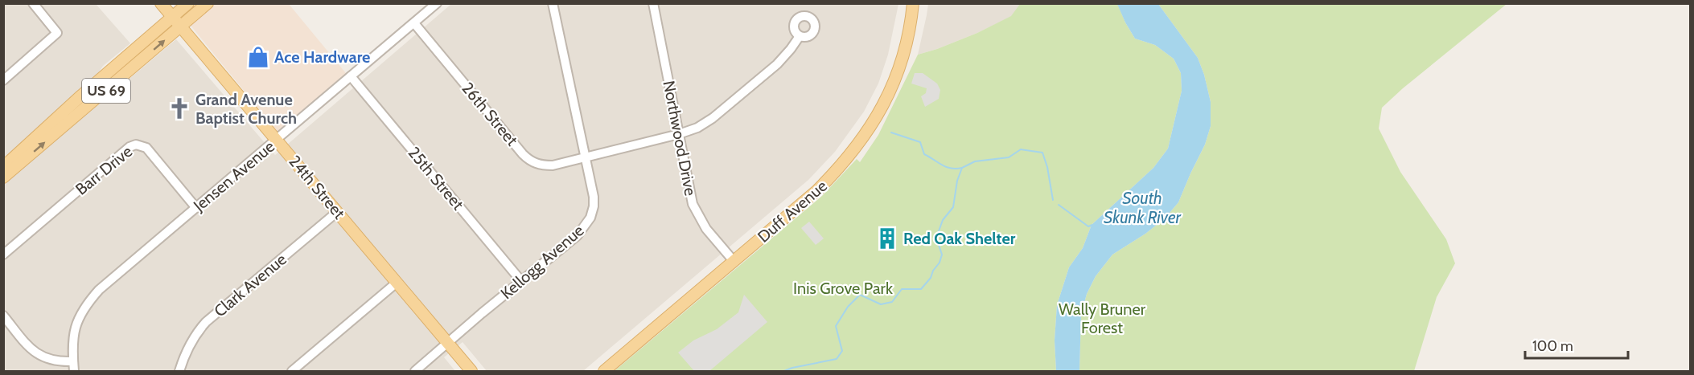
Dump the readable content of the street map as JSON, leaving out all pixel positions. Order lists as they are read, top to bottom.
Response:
{
  "streets": {
    "main road": ["US 69", "24th Street", "Duff Avenue"],
    "street": [
      "26th Street",
      "Northwood Drive",
      "Barr Drive",
      "Jensen Avenue",
      "25th Street",
      "Kellogg Avenue",
      "Clark Avenue"
    ]
  },
  "crossings": [
    ["US 69", "24th Street"],
    ["26th Street", "Northwood Drive"],
    ["26th Street", "Jensen Avenue"],
    ["26th Street", "Kellogg Avenue"],
    ["Northwood Drive", "Duff Avenue"],
    ["Barr Drive", "Jensen Avenue"],
    ["Jensen Avenue", "25th Street"],
    ["Jensen Avenue", "24th Street"],
    ["25th Street", "Kellogg Avenue"],
    ["24th Street", "Kellogg Avenue"],
    ["24th Street", "Clark Avenue"]
  ],
  "water": ["South Skunk River"],
  "parks": ["Inis Grove Park", "Wally Bruner Forest"],
  "places": {
    "shop": ["Ace Hardware"],
    "church": ["Grand Avenue Baptist Church"],
    "building": ["Red Oak Shelter"]
  },
  "scale_bar": "100 m"
}
